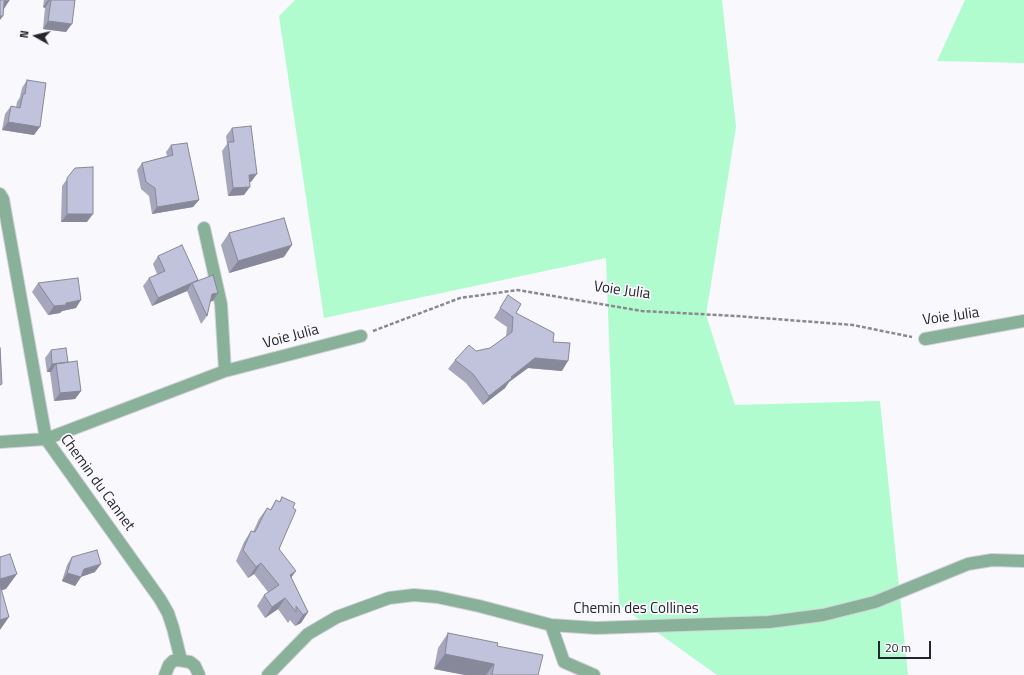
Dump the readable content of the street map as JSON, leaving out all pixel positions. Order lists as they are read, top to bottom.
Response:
{
  "streets": {
    "street": ["Voie Julia", "Chemin du Cannet", "Chemin des Collines"]
  },
  "crossings": [
    ["Voie Julia", "Chemin du Cannet"]
  ],
  "scale_bar": "20 m",
  "north": "left"
}
